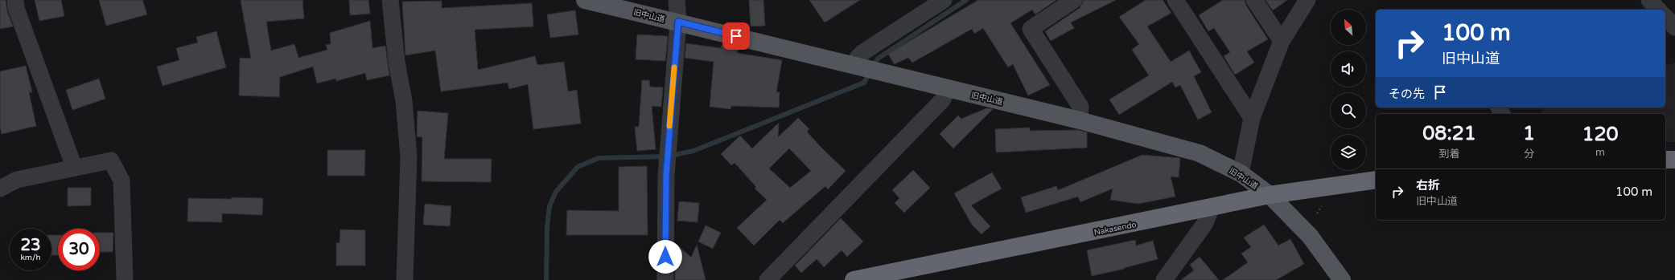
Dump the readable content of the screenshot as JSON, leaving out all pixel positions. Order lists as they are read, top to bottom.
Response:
{
  "streets": {
    "highway": ["Nakasendo"],
    "main road": ["旧中山道"]
  },
  "crossings": [
    ["旧中山道", "Nakasendo"]
  ],
  "north": "top left",
  "page": {
    "turn": ["100 m", "旧中山道"],
    "then": "その先",
    "eta": [
      "08:21",
      "到着",
      "1",
      "分",
      "120",
      "m"
    ],
    "list": [
      {
        "name": "右折",
        "note": "旧中山道",
        "value": "100 m"
      }
    ],
    "speed": "23 km/h",
    "limit": "30"
  }
}
